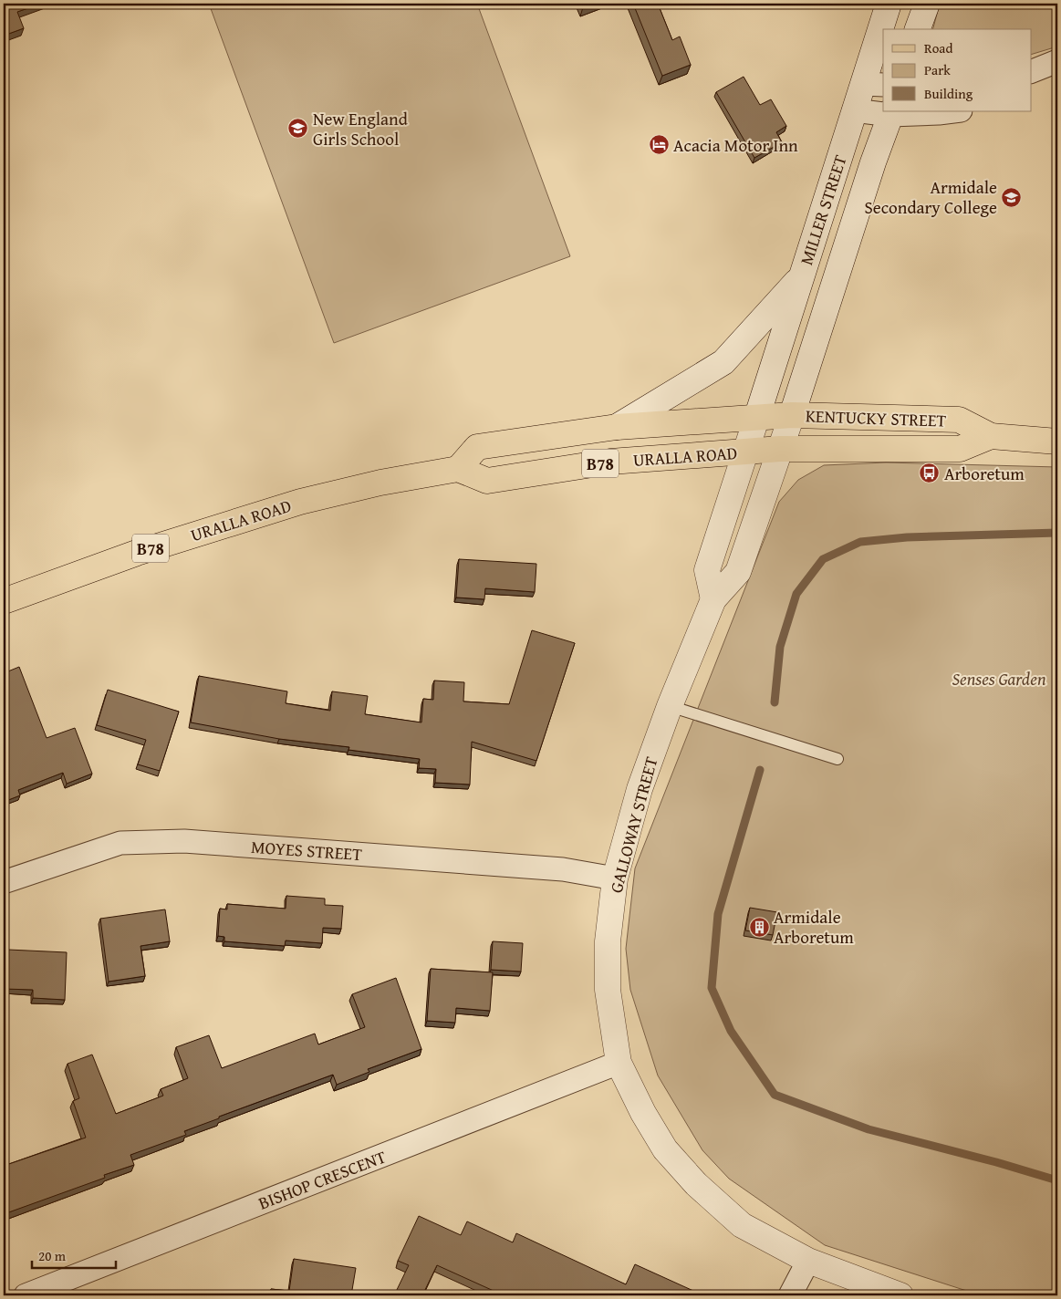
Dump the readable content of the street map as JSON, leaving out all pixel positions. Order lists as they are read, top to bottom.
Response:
{
  "streets": {
    "main road": ["KENTUCKY STREET", "URALLA ROAD", "B78"],
    "street": [
      "MILLER STREET",
      "GALLOWAY STREET",
      "MOYES STREET",
      "BISHOP CRESCENT"
    ]
  },
  "crossings": [
    ["MILLER STREET", "KENTUCKY STREET"],
    ["MILLER STREET", "URALLA ROAD"],
    ["MILLER STREET", "GALLOWAY STREET"],
    ["KENTUCKY STREET", "URALLA ROAD"],
    ["KENTUCKY STREET", "GALLOWAY STREET"],
    ["URALLA ROAD", "GALLOWAY STREET"],
    ["GALLOWAY STREET", "MOYES STREET"],
    ["GALLOWAY STREET", "BISHOP CRESCENT"]
  ],
  "parks": ["Senses Garden"],
  "places": {
    "school or university": ["New England Girls School", "Armidale Secondary College"],
    "hotel": ["Acacia Motor Inn"],
    "bus stop": ["Arboretum"],
    "building": ["Armidale Arboretum"]
  },
  "legend": ["Road", "Park", "Building"],
  "scale_bar": "20 m"
}
